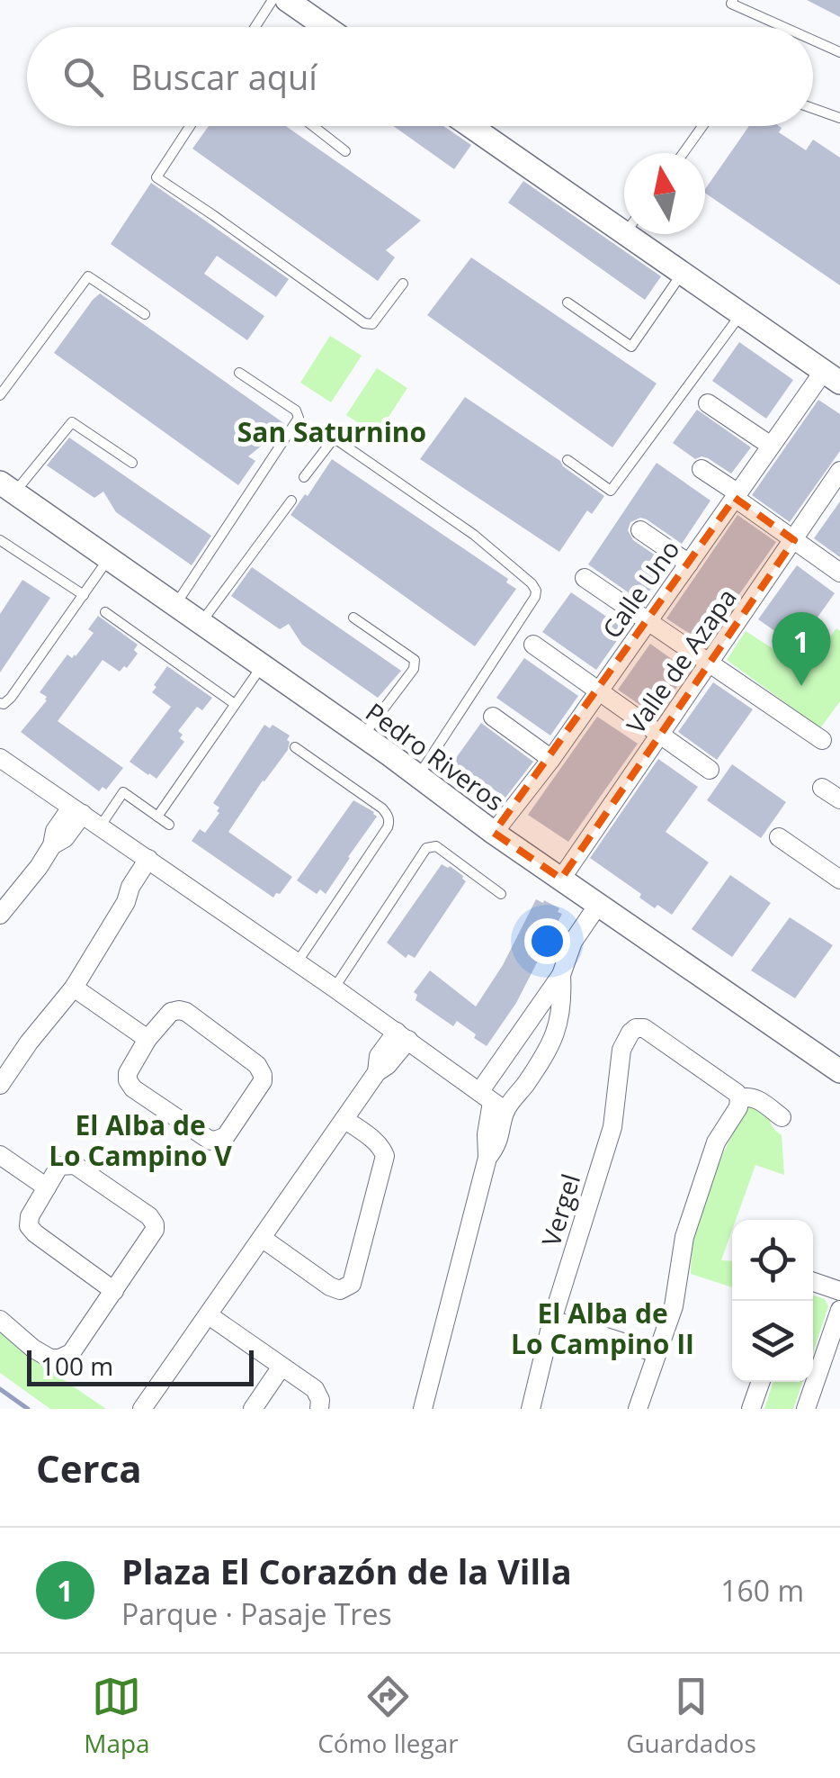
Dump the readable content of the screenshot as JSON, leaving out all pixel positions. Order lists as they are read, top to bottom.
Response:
{
  "streets": {
    "street": [
      "Calle Uno",
      "Valle de Azapa",
      "Pedro Riveros",
      "Vergel"
    ]
  },
  "crossings": [
    ["Calle Uno", "Pedro Riveros"],
    ["Valle de Azapa", "Pedro Riveros"]
  ],
  "districts": ["San Saturnino", "El Alba de Lo Campino V", "El Alba de Lo Campino II"],
  "scale_bar": "100 m",
  "north": "top",
  "page": {
    "search": "Buscar aquí",
    "pins": "1",
    "scale": "100 m",
    "heading": "Cerca",
    "list": [
      {
        "mark": "1",
        "name": "Plaza El Corazón de la Villa",
        "note": "Parque · Pasaje Tres",
        "value": "160 m"
      }
    ],
    "nav": ["Mapa", "Cómo llegar", "Guardados"]
  }
}
